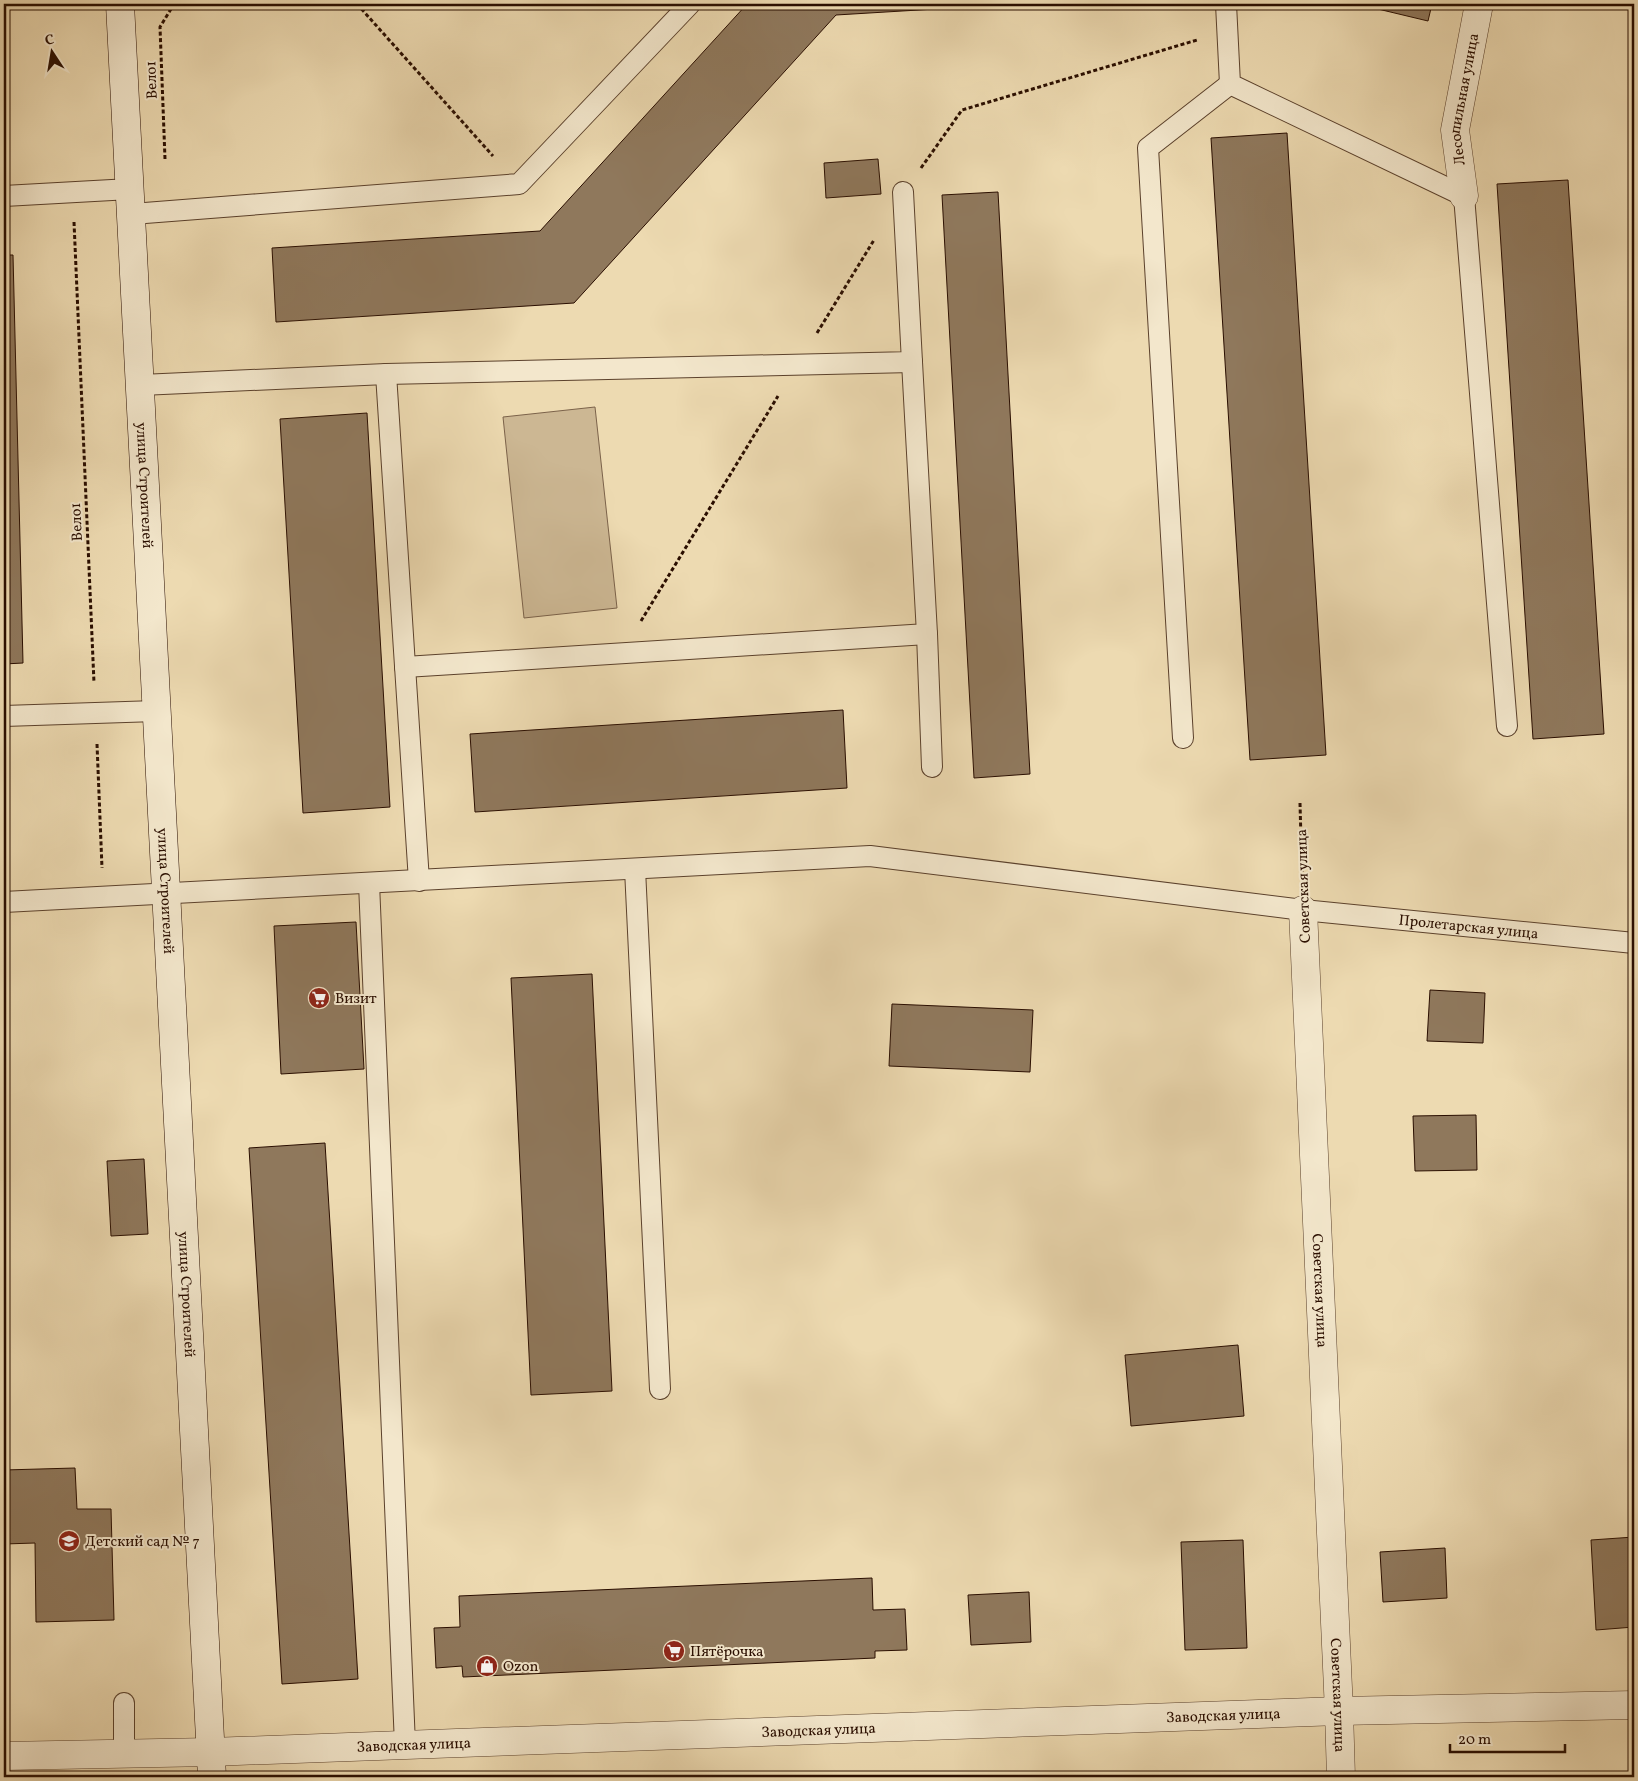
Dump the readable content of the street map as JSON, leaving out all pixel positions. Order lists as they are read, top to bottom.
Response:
{
  "streets": {
    "street": [
      "Лесопильная улица",
      "улица Строителей",
      "Советская улица",
      "Заводская улица"
    ],
    "lane": ["Пролетарская улица"],
    "path": ["Вело1"]
  },
  "crossings": [
    ["улица Строителей", "Пролетарская улица"],
    ["улица Строителей", "Заводская улица"],
    ["Советская улица", "Пролетарская улица"],
    ["Советская улица", "Заводская улица"]
  ],
  "places": {
    "supermarket": ["Визит", "Пятёрочка"],
    "school or university": ["Детский сад № 7"],
    "shop": ["Ozon"]
  },
  "scale_bar": "20 m",
  "north": "top"
}
